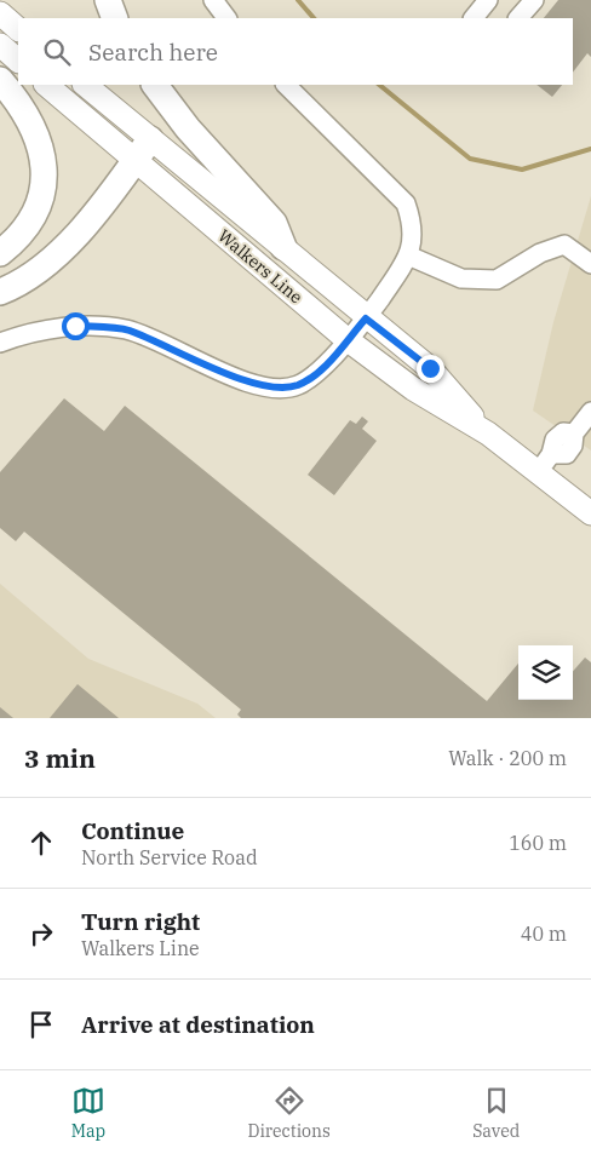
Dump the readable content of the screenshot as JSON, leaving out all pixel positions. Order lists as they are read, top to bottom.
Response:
{
  "streets": {
    "main road": ["Walkers Line"]
  },
  "page": {
    "search": "Search here",
    "heading": ["3 min", "Walk · 200 m"],
    "list": [
      ["Continue", "North Service Road", "160 m"],
      ["Turn right", "Walkers Line", "40 m"],
      "Arrive at destination"
    ],
    "nav": ["Map", "Directions", "Saved"]
  }
}
